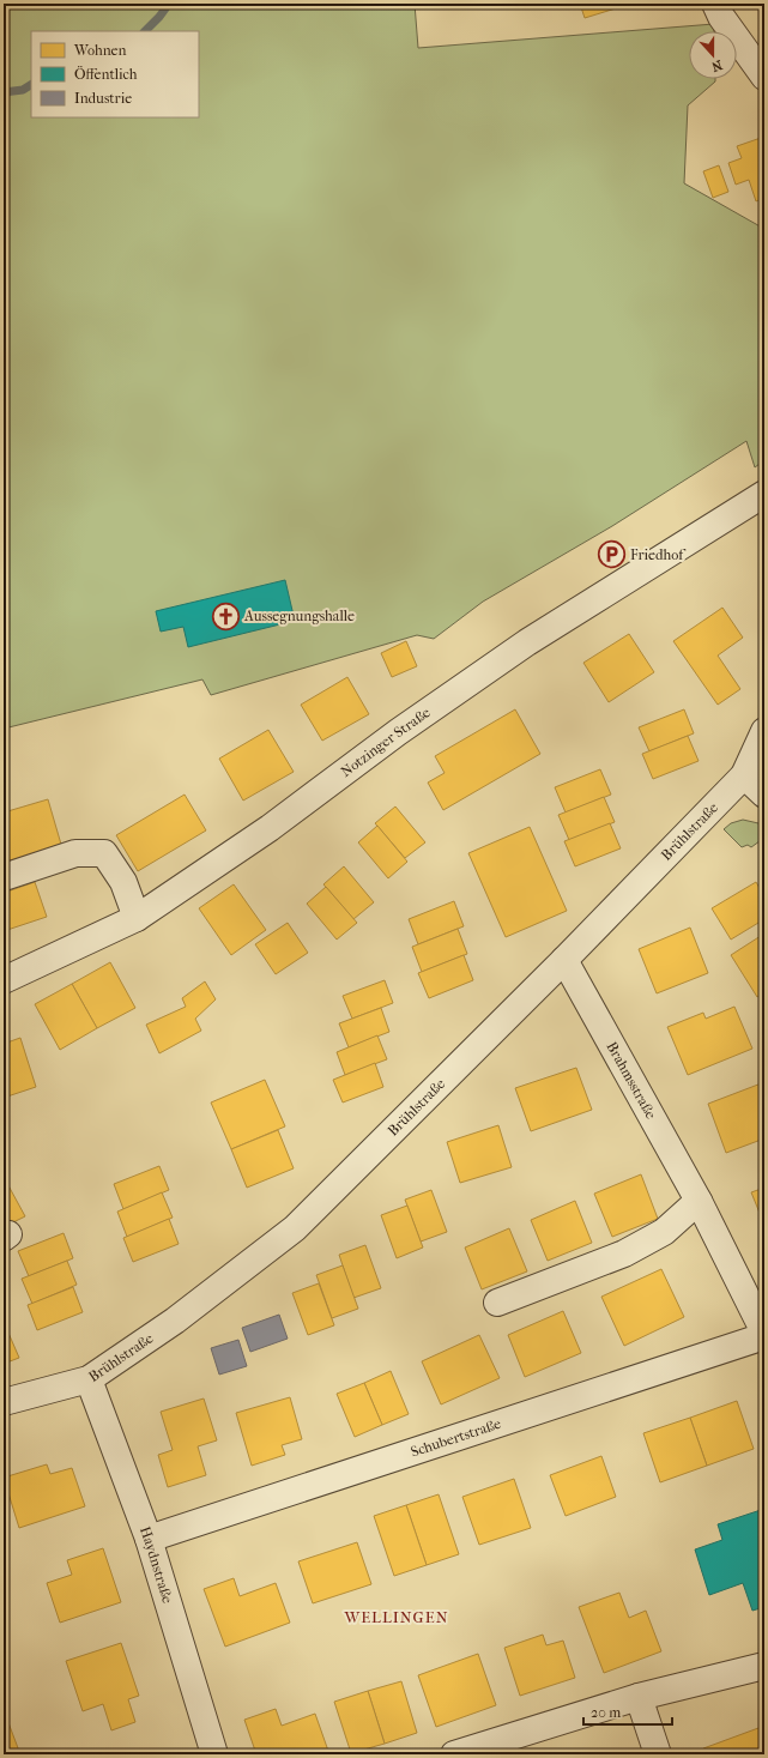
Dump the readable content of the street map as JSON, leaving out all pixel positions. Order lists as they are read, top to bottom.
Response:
{
  "streets": {
    "street": [
      "Notzinger Straße",
      "Brühlstraße",
      "Brahmsstraße",
      "Schubertstraße",
      "Haydnstraße"
    ]
  },
  "crossings": [
    ["Brühlstraße", "Brahmsstraße"],
    ["Brühlstraße", "Haydnstraße"],
    ["Schubertstraße", "Haydnstraße"]
  ],
  "districts": ["WELLINGEN"],
  "places": {
    "parking": ["Friedhof"],
    "church": ["Aussegnungshalle"]
  },
  "legend": ["Wohnen", "Öffentlich", "Industrie"],
  "scale_bar": "20 m",
  "north": "bottom"
}
